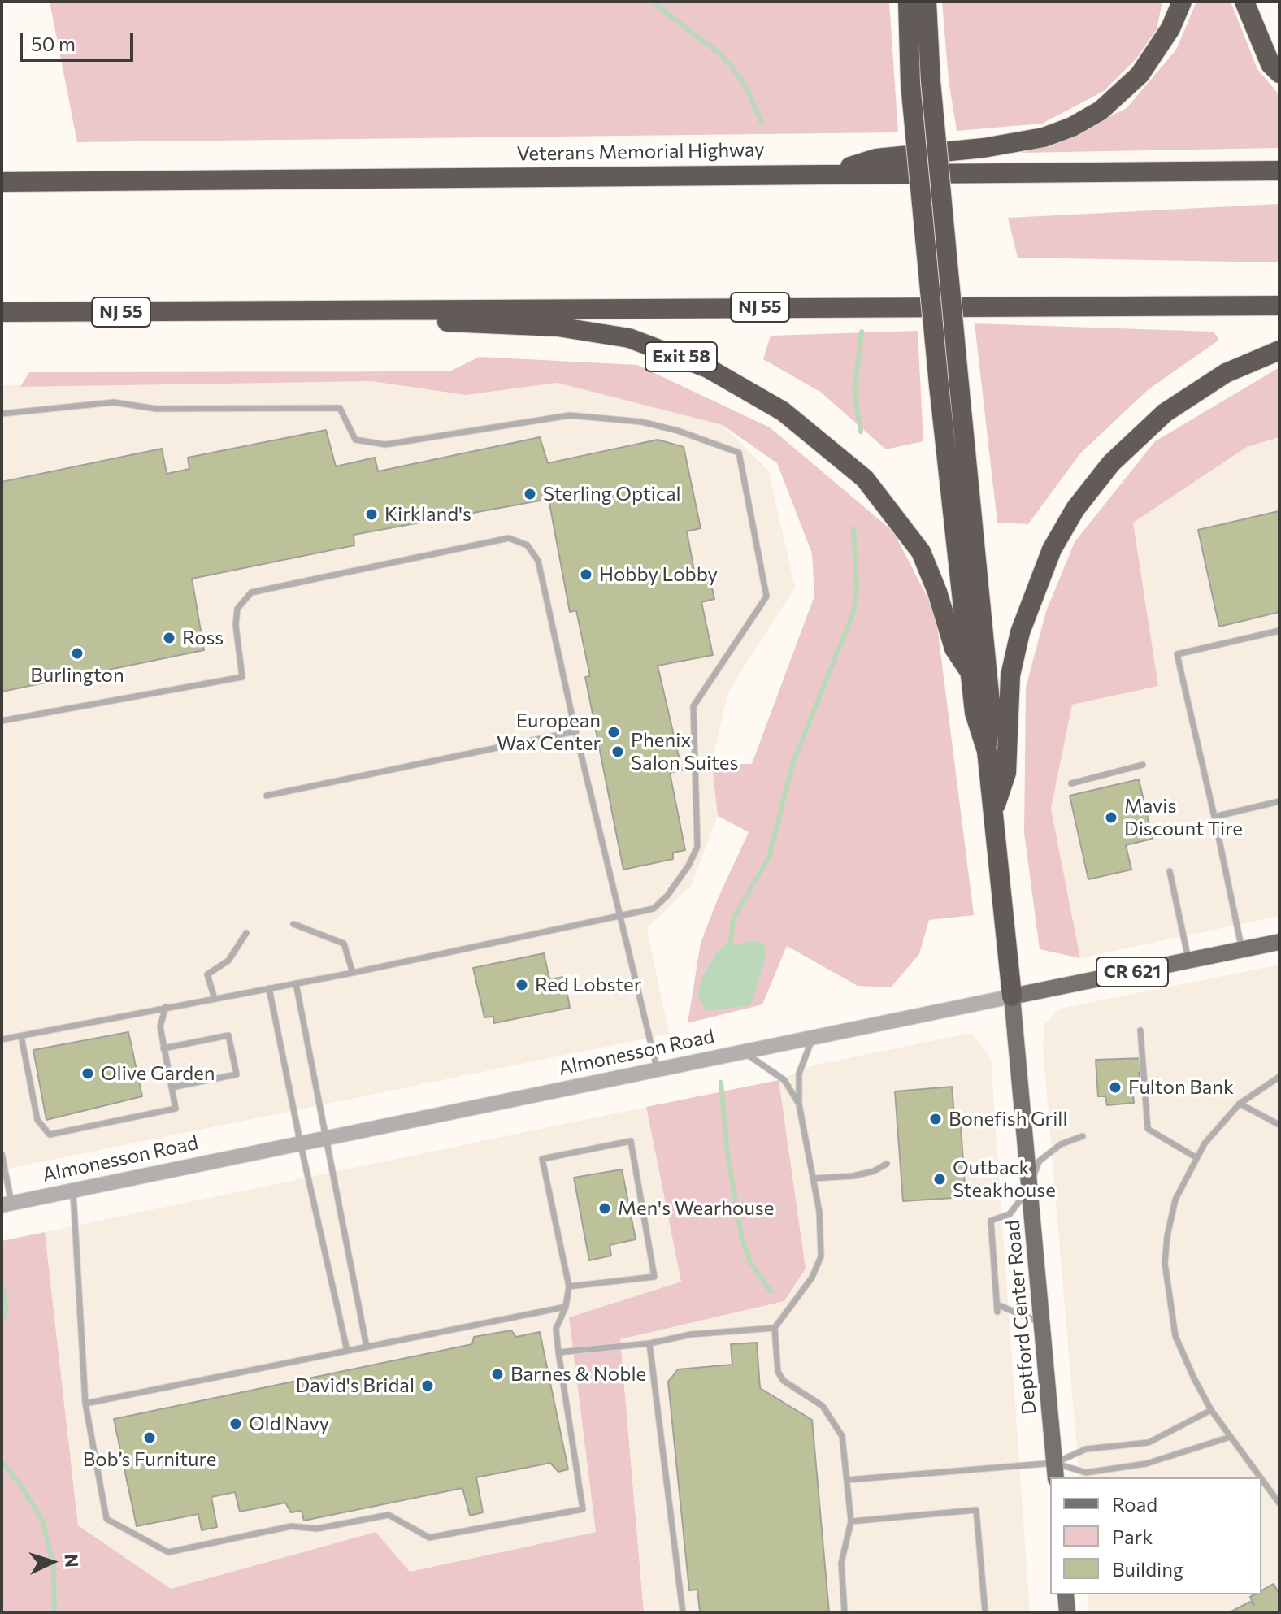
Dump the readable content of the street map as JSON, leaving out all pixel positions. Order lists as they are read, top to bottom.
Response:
{
  "streets": {
    "highway": ["Veterans Memorial Highway", "NJ 55", "Exit 58"],
    "main road": ["CR 621", "Almonesson Road", "Deptford Center Road"]
  },
  "crossings": [
    ["NJ 55", "Exit 58"],
    ["Almonesson Road", "Deptford Center Road"]
  ],
  "places": [
    "Sterling Optical",
    "Kirkland's",
    "Hobby Lobby",
    "Ross",
    "Burlington",
    "European Wax Center",
    "Phenix Salon Suites",
    "Mavis Discount Tire",
    "Red Lobster",
    "Olive Garden",
    "Fulton Bank",
    "Bonefish Grill",
    "Outback Steakhouse",
    "Men's Wearhouse",
    "Barnes & Noble",
    "David's Bridal",
    "Old Navy",
    "Bob’s Furniture"
  ],
  "legend": ["Road", "Park", "Building"],
  "scale_bar": "50 m",
  "north": "right"
}
